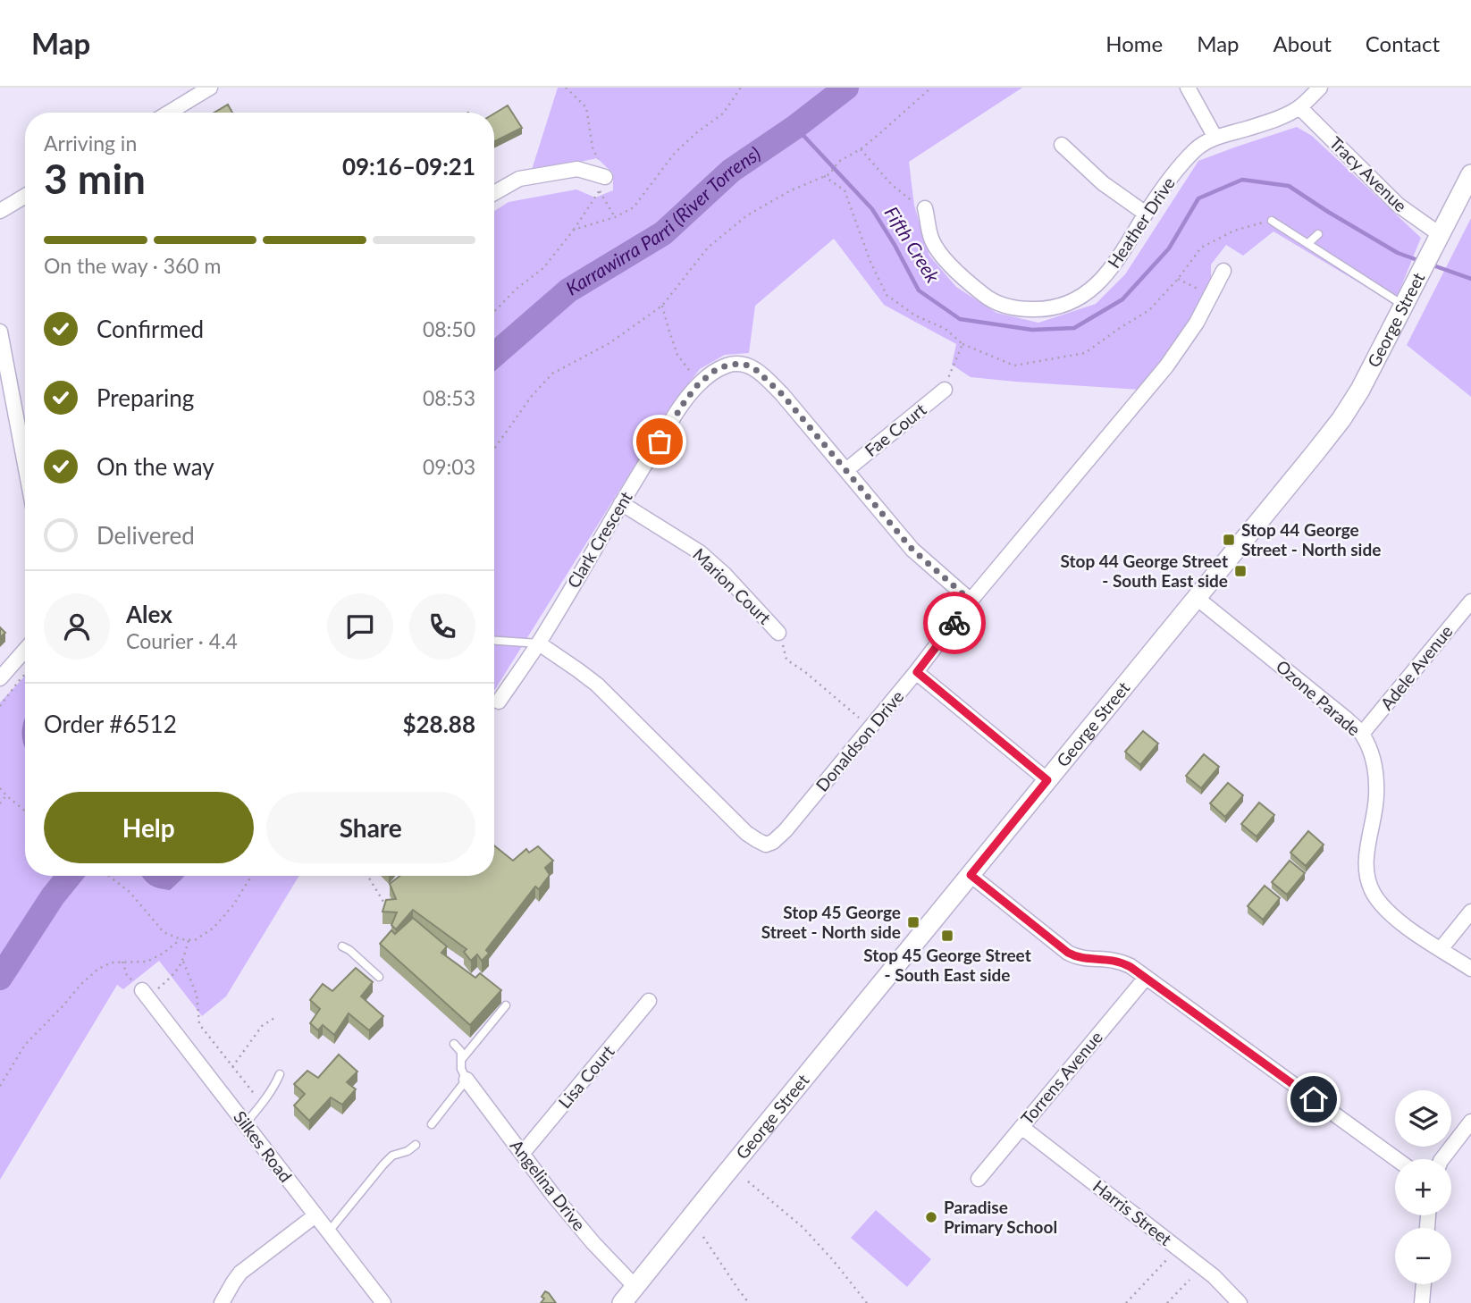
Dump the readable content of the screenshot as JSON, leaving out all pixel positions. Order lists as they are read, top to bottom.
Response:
{
  "streets": {
    "street": [
      "Tracy Avenue",
      "Heather Drive",
      "George Street",
      "Fae Court",
      "Clark Crescent",
      "Marion Court",
      "Adele Avenue",
      "Ozone Parade",
      "Donaldson Drive",
      "Lisa Court",
      "Torrens Avenue",
      "Silkes Road",
      "Angelina Drive",
      "Harris Street"
    ]
  },
  "crossings": [
    ["Tracy Avenue", "Heather Drive"],
    ["Tracy Avenue", "George Street"],
    ["George Street", "Ozone Parade"],
    ["George Street", "Angelina Drive"],
    ["Fae Court", "Clark Crescent"],
    ["Clark Crescent", "Marion Court"],
    ["Clark Crescent", "Donaldson Drive"],
    ["Adele Avenue", "Ozone Parade"],
    ["Lisa Court", "Angelina Drive"],
    ["Torrens Avenue", "Harris Street"]
  ],
  "water": ["Karrawirra Parri (River Torrens)", "Fifth Creek"],
  "places": {
    "transit": [
      "Stop 44 George Street - North side",
      "Stop 44 George Street - South East side",
      "Stop 45 George Street - North side",
      "Stop 45 George Street - South East side"
    ],
    "other": ["Paradise Primary School"]
  },
  "page": {
    "header": "Map",
    "nav": [
      "Home",
      "Map",
      "About",
      "Contact"
    ],
    "heading": ["3 min", "Arriving in", "09:16–09:21"],
    "panel": [
      "Alex",
      "Courier · 4.4",
      "Order #6512",
      "$28.88"
    ],
    "bar": "On the way · 360 m",
    "list": [
      ["Confirmed", "08:50"],
      ["Preparing", "08:53"],
      ["On the way", "09:03"],
      "Delivered"
    ],
    "buttons": ["Help", "Share"],
    "map_buttons": ["+", "−"]
  }
}
